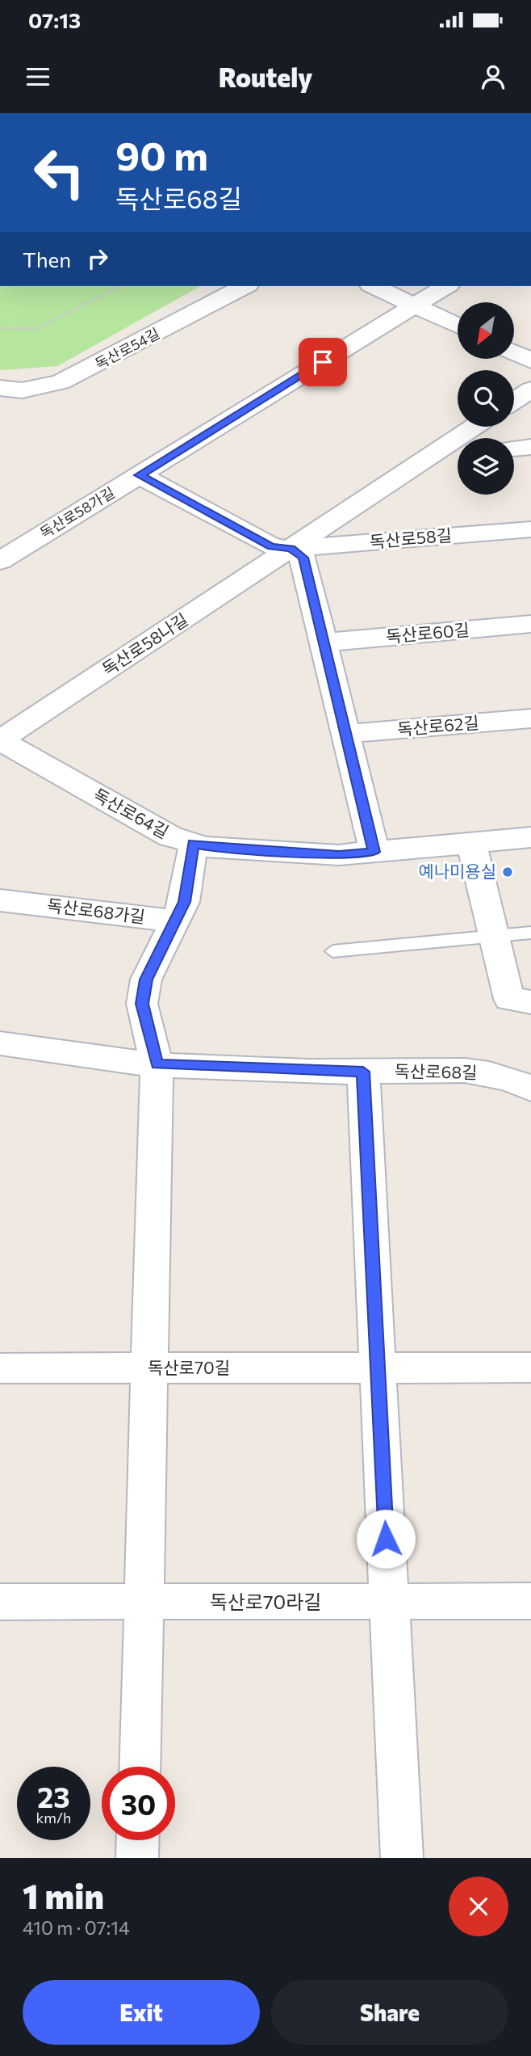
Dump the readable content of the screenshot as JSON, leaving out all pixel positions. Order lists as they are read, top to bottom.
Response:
{
  "streets": {
    "street": [
      "독산로54길",
      "독산로58가길",
      "독산로58길",
      "독산로60길",
      "독산로58나길",
      "독산로62길",
      "독산로64길",
      "독산로68가길",
      "독산로68길",
      "독산로70길",
      "독산로70라길"
    ]
  },
  "crossings": [
    ["독산로58길", "독산로58나길"],
    ["독산로58나길", "독산로64길"],
    ["독산로68가길", "독산로68길"],
    ["독산로68가길", "독산로70길"],
    ["독산로68가길", "독산로70라길"]
  ],
  "places": ["예나미용실"],
  "north": "bottom left",
  "page": {
    "status": "07:13",
    "header": "Routely",
    "turn": ["90 m", "독산로68길"],
    "then": "Then",
    "speed": "23 km/h",
    "limit": "30",
    "heading": ["1 min", "410 m · 07:14"],
    "buttons": ["Exit", "Share"]
  }
}
